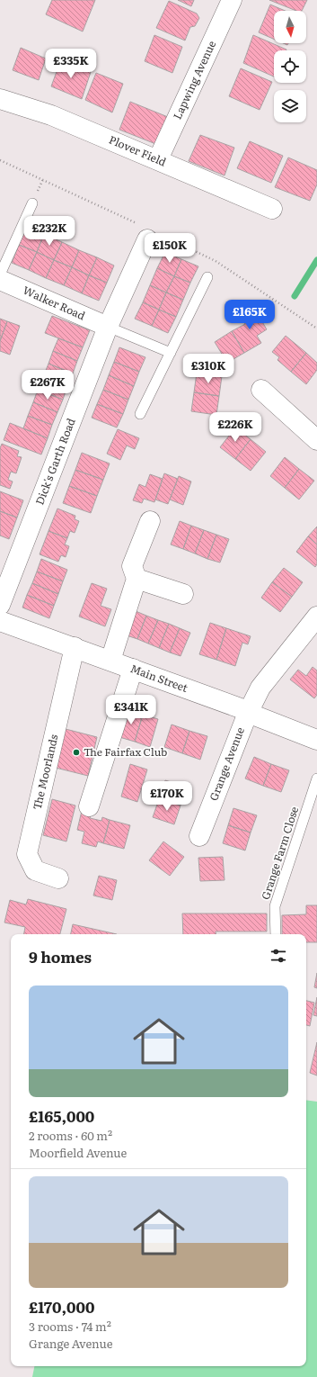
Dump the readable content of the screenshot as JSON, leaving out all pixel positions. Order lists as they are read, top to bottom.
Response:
{
  "streets": {
    "street": [
      "Lapwing Avenue",
      "Plover Field",
      "Walker Road",
      "Dick's Garth Road",
      "Main Street",
      "Grange Avenue",
      "The Moorlands"
    ],
    "lane": ["Grange Farm Close"]
  },
  "crossings": [
    ["Lapwing Avenue", "Plover Field"],
    ["Walker Road", "Dick's Garth Road"],
    ["Main Street", "Grange Avenue"],
    ["Main Street", "The Moorlands"]
  ],
  "places": ["The Fairfax Club"],
  "north": "bottom",
  "page": {
    "price": [
      "£335K",
      "£232K",
      "£150K",
      "£165K",
      "£310K",
      "£267K",
      "£226K",
      "£341K",
      "£170K"
    ],
    "heading": "9 homes",
    "list": [
      {
        "name": "£165,000",
        "note": "2 rooms · 60 m² · Moorfield Avenue"
      },
      {
        "name": "£170,000",
        "note": "3 rooms · 74 m² · Grange Avenue"
      }
    ]
  }
}
